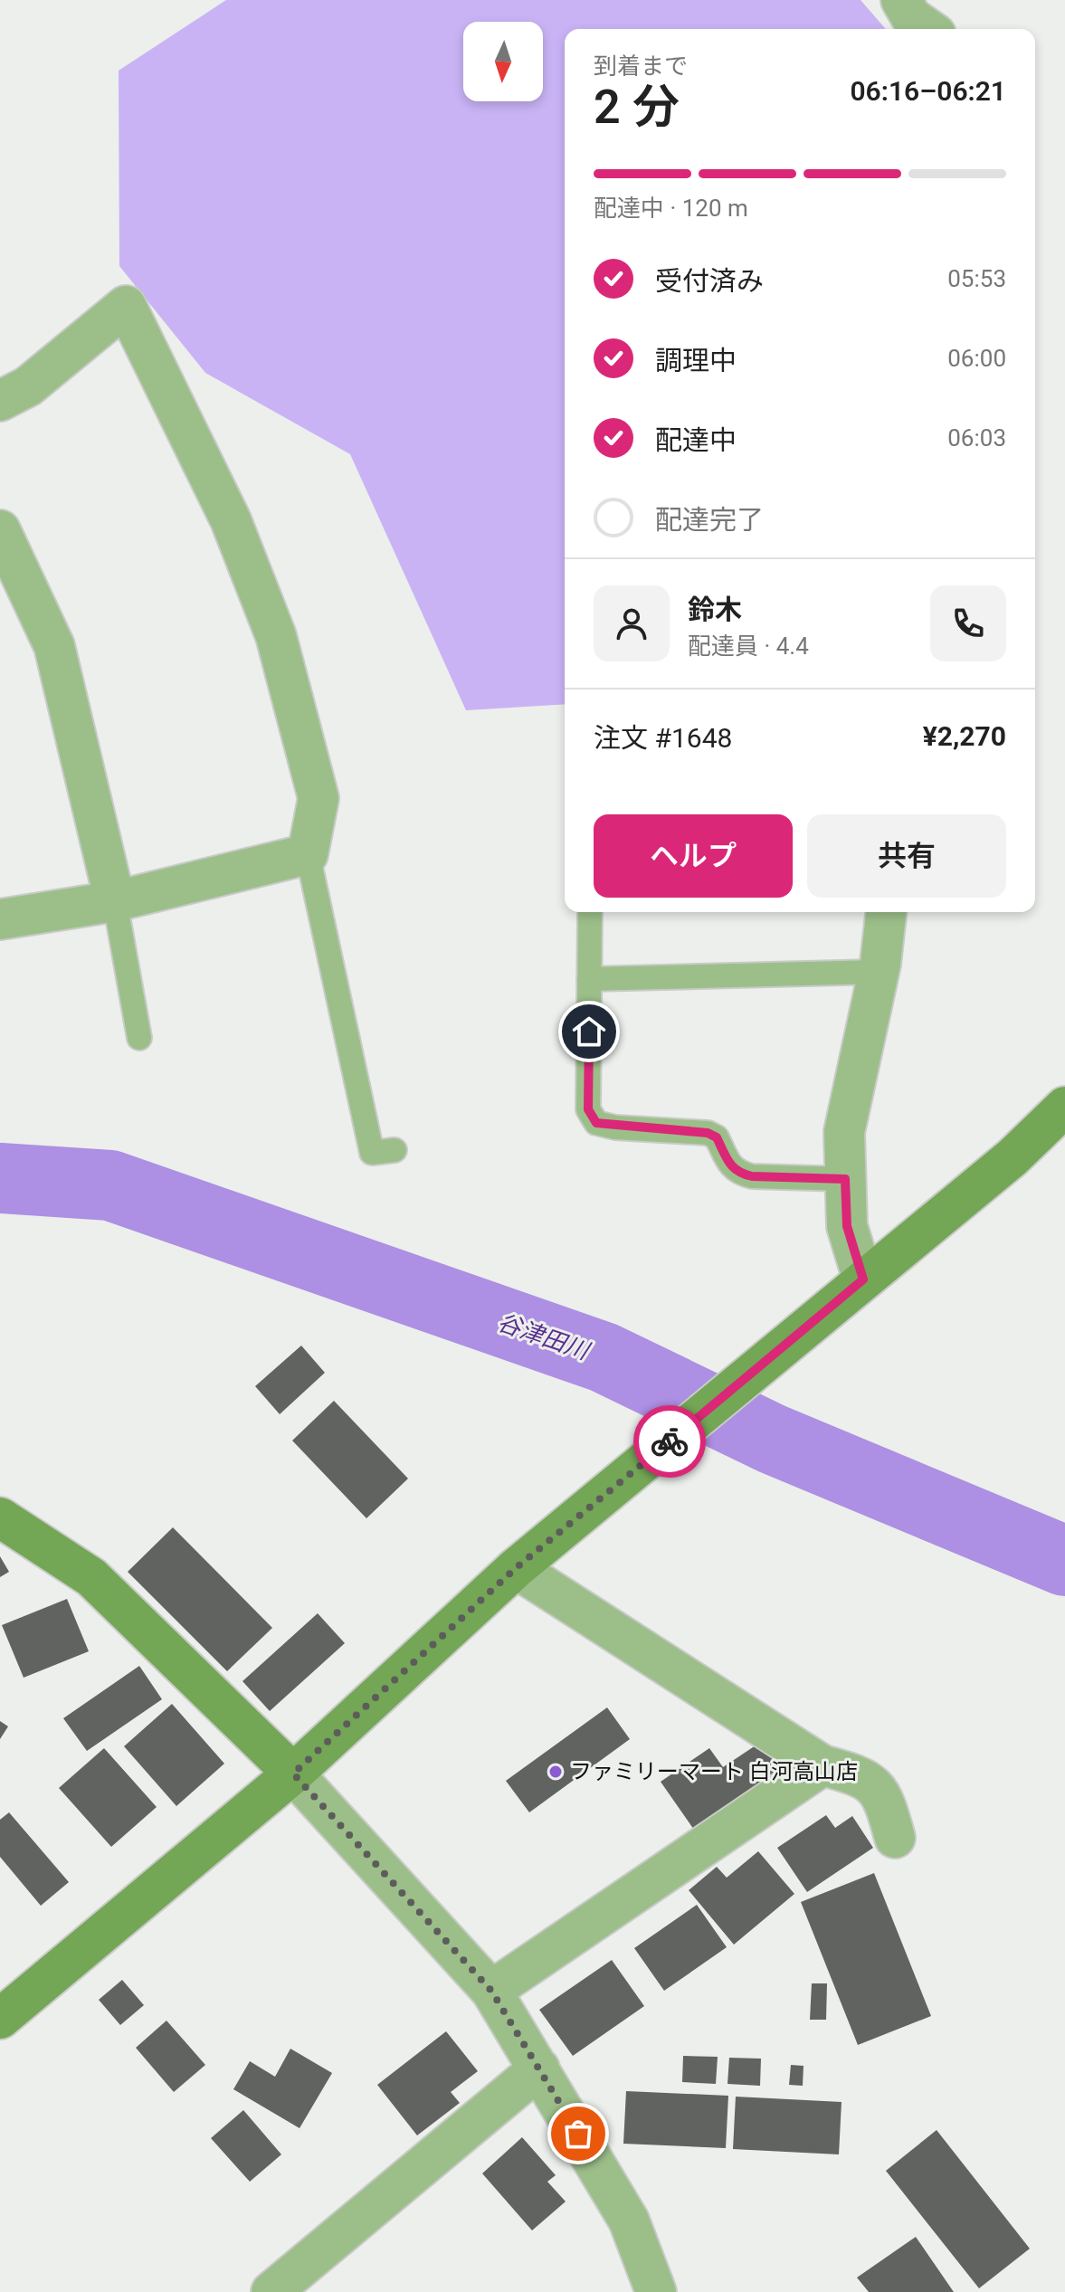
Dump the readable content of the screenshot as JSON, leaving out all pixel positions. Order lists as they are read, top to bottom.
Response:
{
  "water": ["谷津田川"],
  "places": ["ファミリーマート 白河高山店"],
  "north": "bottom",
  "page": {
    "heading": ["2 分", "到着まで", "06:16–06:21"],
    "panel": [
      "鈴木",
      "配達員 · 4.4",
      "注文 #1648",
      "¥2,270"
    ],
    "bar": "配達中 · 120 m",
    "list": [
      ["受付済み", "05:53"],
      ["調理中", "06:00"],
      ["配達中", "06:03"],
      "配達完了"
    ],
    "buttons": ["ヘルプ", "共有"]
  }
}
